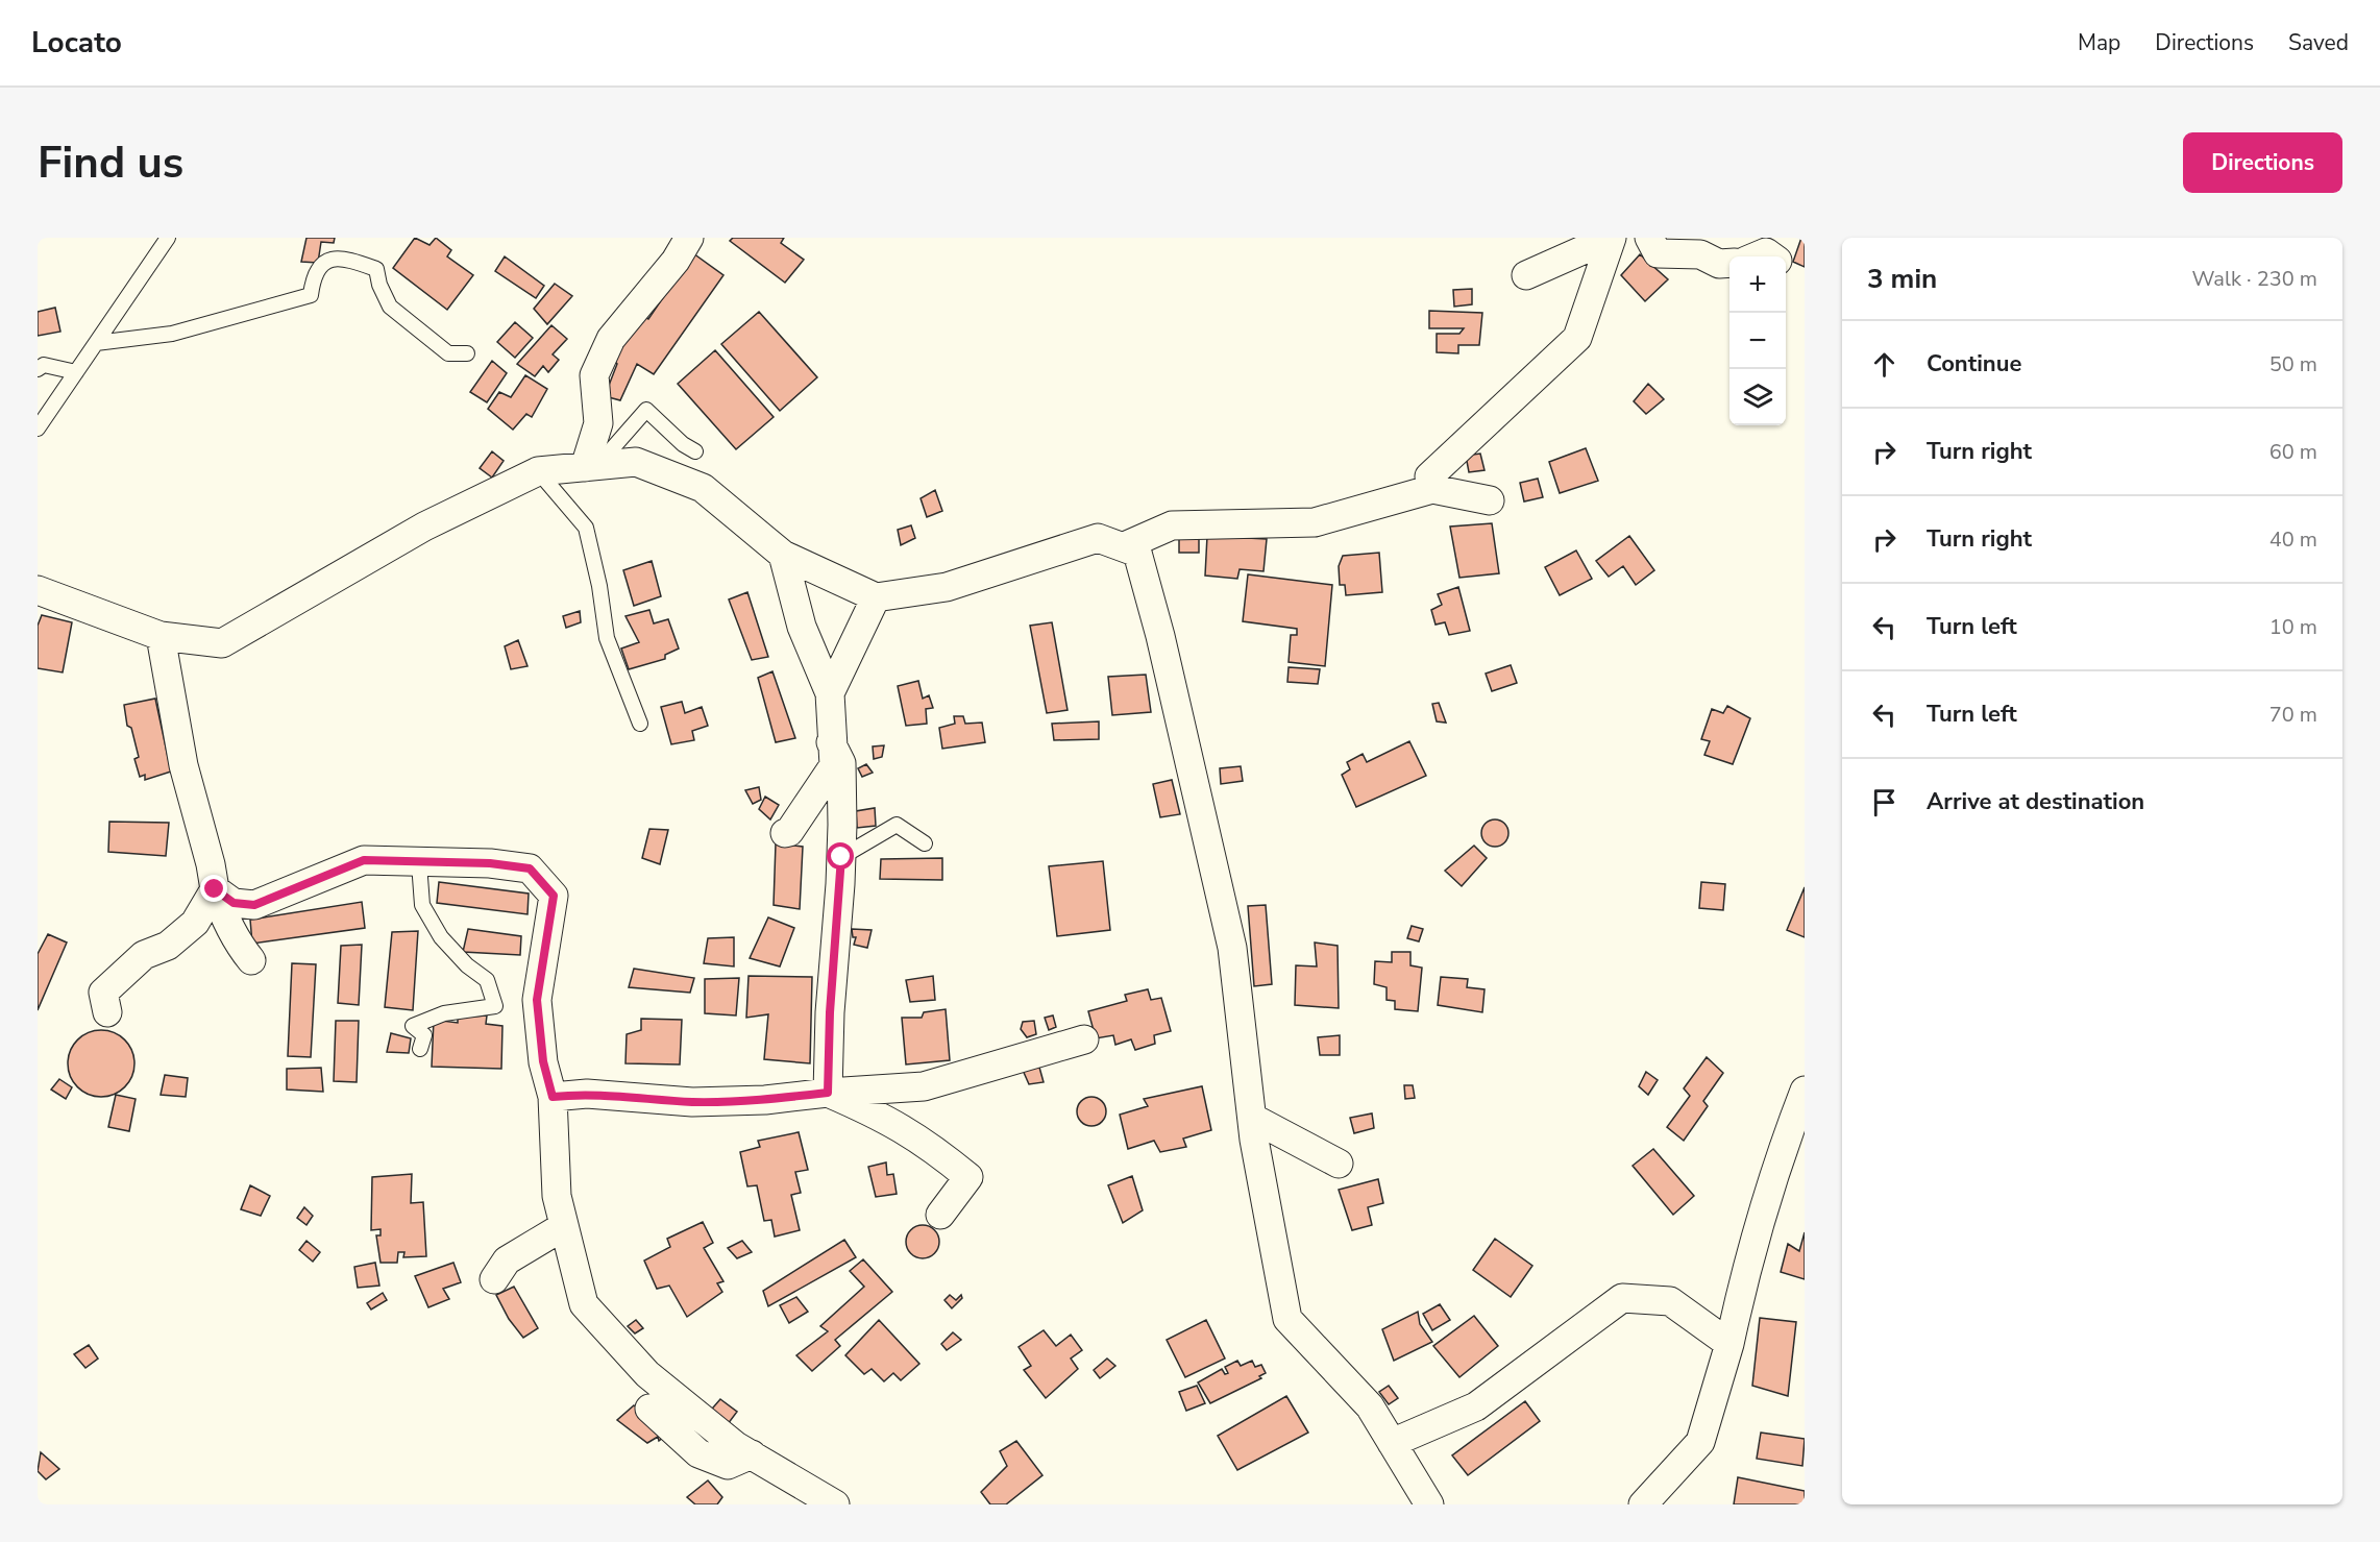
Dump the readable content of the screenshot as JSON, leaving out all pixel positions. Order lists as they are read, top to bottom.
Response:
{
  "page": {
    "header": "Locato",
    "nav": ["Map", "Directions", "Saved"],
    "buttons": "Directions",
    "title": "Find us",
    "heading": ["3 min", "Walk · 230 m"],
    "map_buttons": ["+", "−"],
    "list": [
      ["Continue", "50 m"],
      ["Turn right", "60 m"],
      ["Turn right", "40 m"],
      ["Turn left", "10 m"],
      ["Turn left", "70 m"],
      "Arrive at destination"
    ]
  }
}
